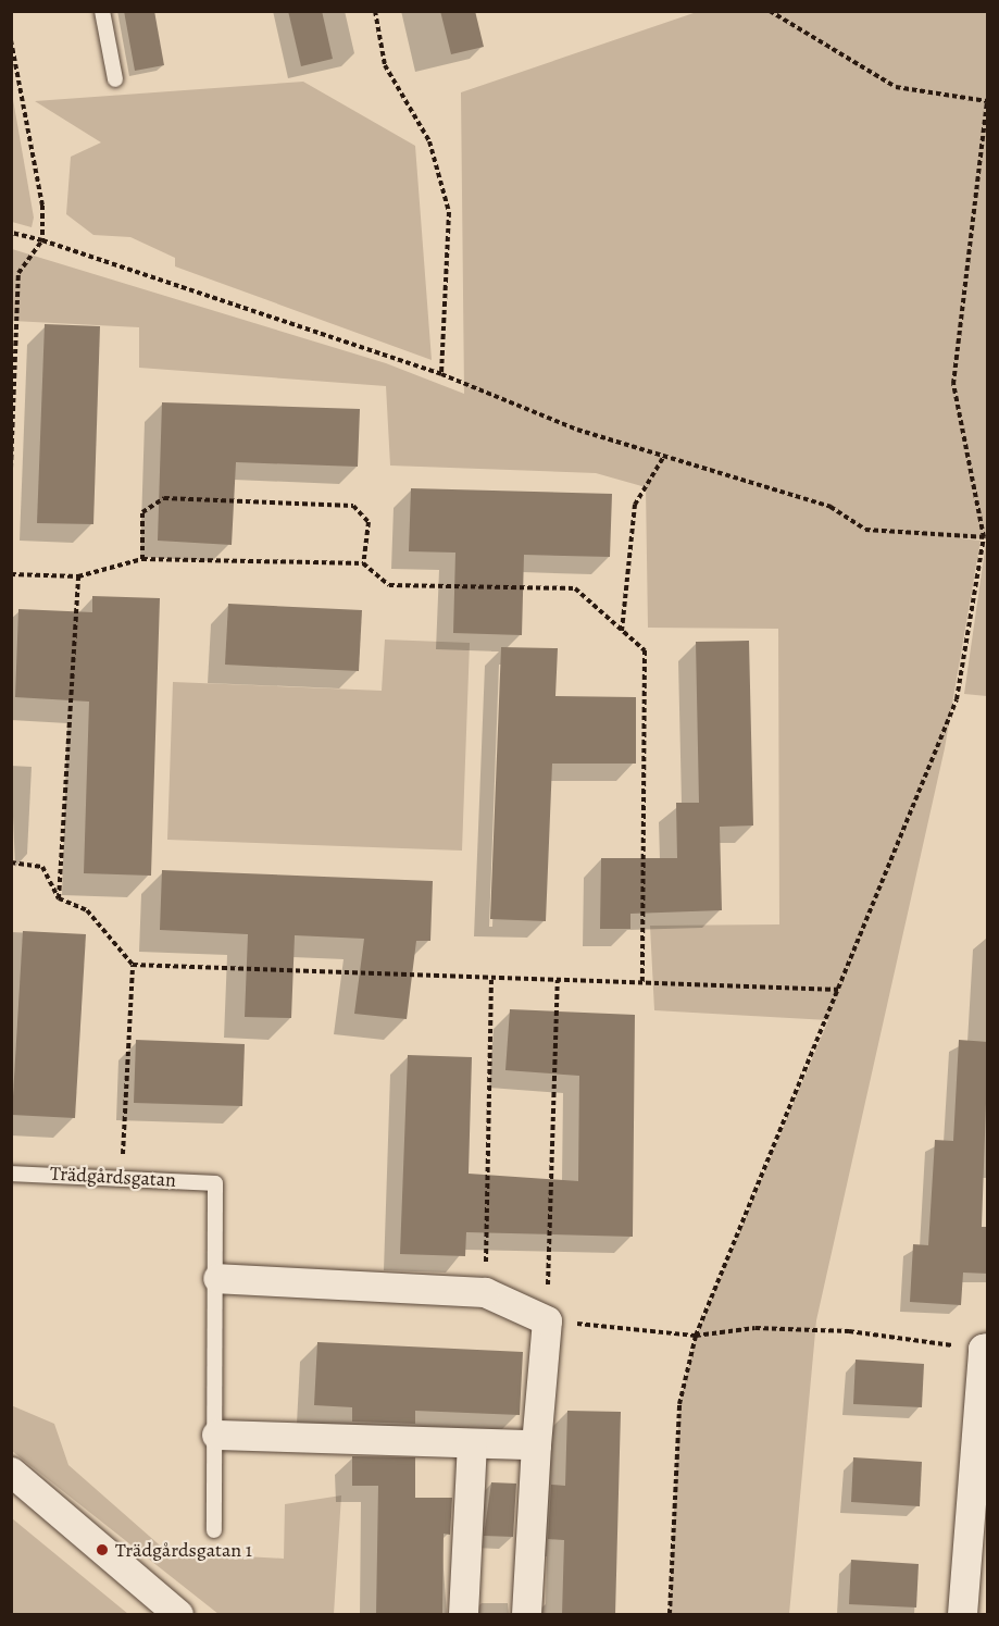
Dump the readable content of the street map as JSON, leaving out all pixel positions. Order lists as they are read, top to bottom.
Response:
{
  "streets": {
    "lane": ["Trädgårdsgatan"]
  },
  "places": ["Trädgårdsgatan 1"]
}
